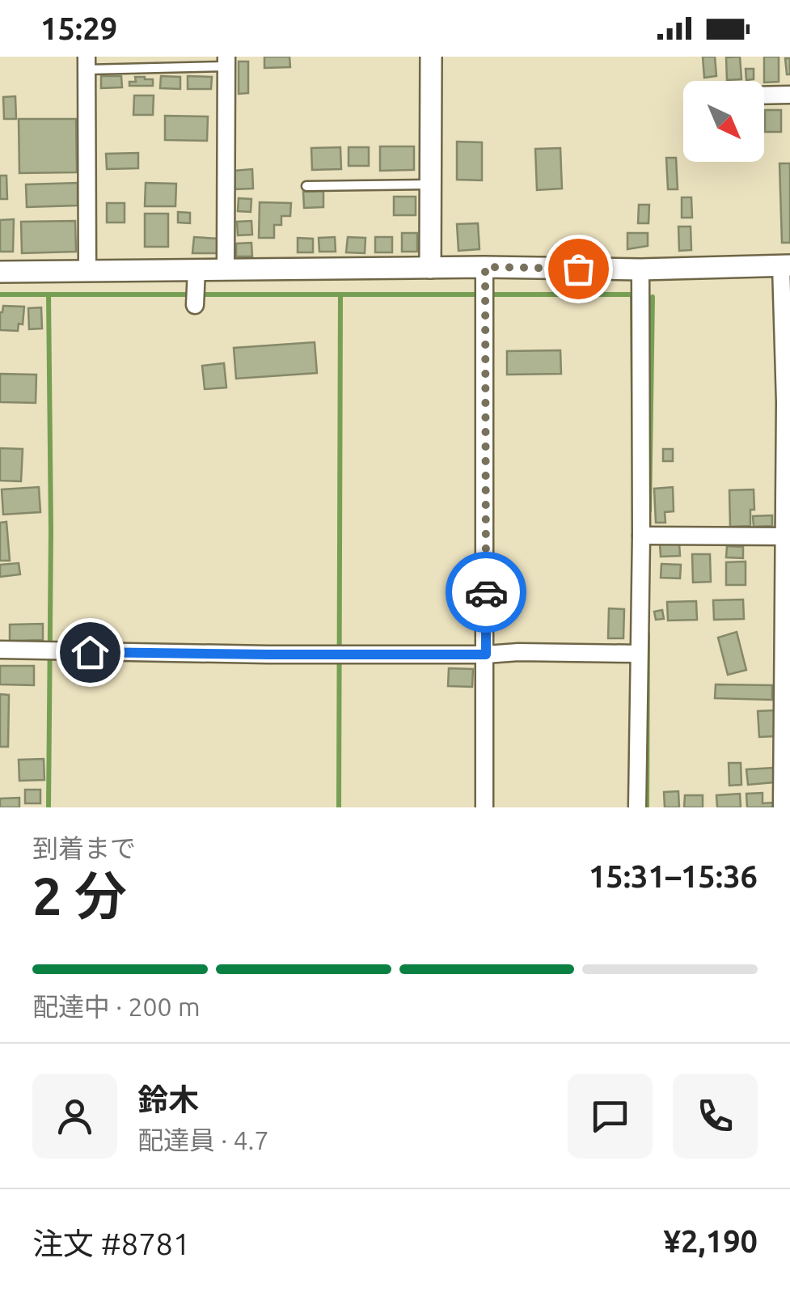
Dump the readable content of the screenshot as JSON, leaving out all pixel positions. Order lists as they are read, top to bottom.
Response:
{
  "north": "bottom right",
  "page": {
    "status": "15:29",
    "heading": ["2 分", "到着まで", "15:31–15:36"],
    "panel": [
      "鈴木",
      "配達員 · 4.7",
      "注文 #8781",
      "¥2,190"
    ],
    "bar": "配達中 · 200 m"
  }
}
